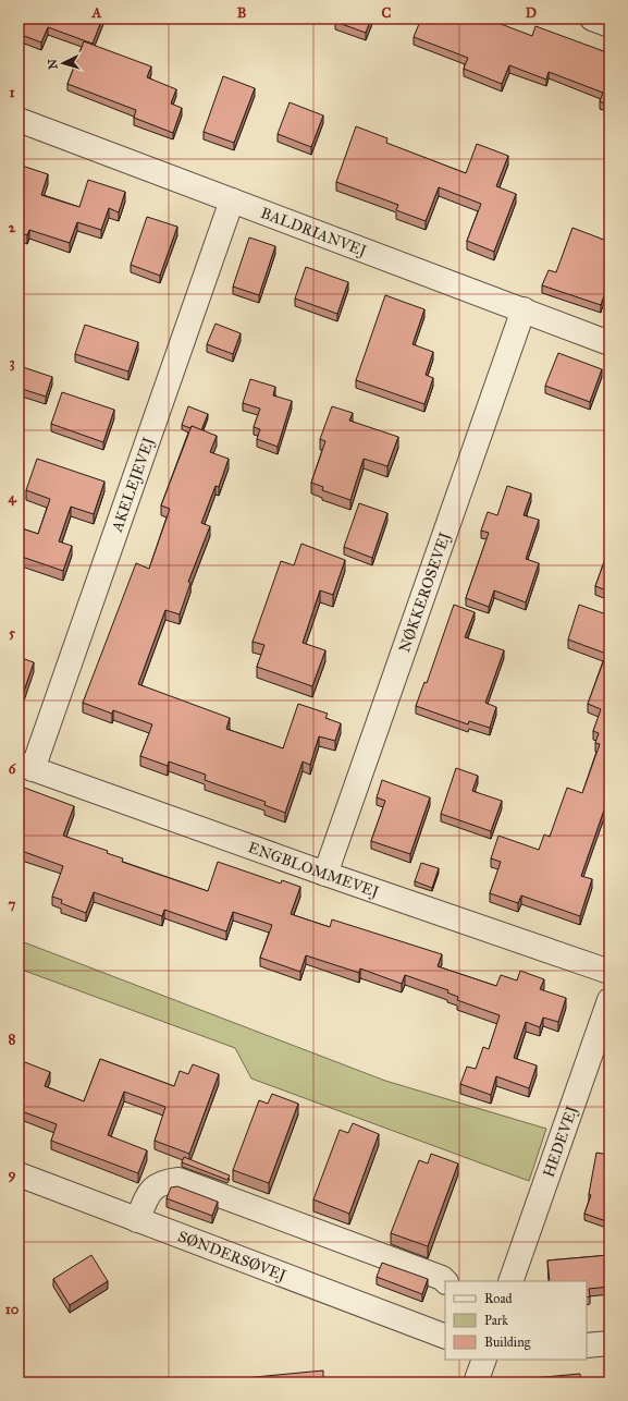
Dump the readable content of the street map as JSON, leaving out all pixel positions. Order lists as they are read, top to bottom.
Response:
{
  "streets": {
    "street": [
      "BALDRIANVEJ",
      "AKELEJEVEJ",
      "NØKKEROSEVEJ",
      "ENGBLOMMEVEJ",
      "HEDEVEJ",
      "SØNDERSØVEJ"
    ]
  },
  "crossings": [
    ["BALDRIANVEJ", "AKELEJEVEJ"],
    ["BALDRIANVEJ", "NØKKEROSEVEJ"],
    ["AKELEJEVEJ", "ENGBLOMMEVEJ"],
    ["NØKKEROSEVEJ", "ENGBLOMMEVEJ"]
  ],
  "legend": ["Road", "Park", "Building"],
  "north": "left",
  "grid": {
    "columns": [
      "A",
      "B",
      "C",
      "D"
    ],
    "rows": [
      "1",
      "2",
      "3",
      "4",
      "5",
      "6",
      "7",
      "8",
      "9",
      "10"
    ]
  }
}
